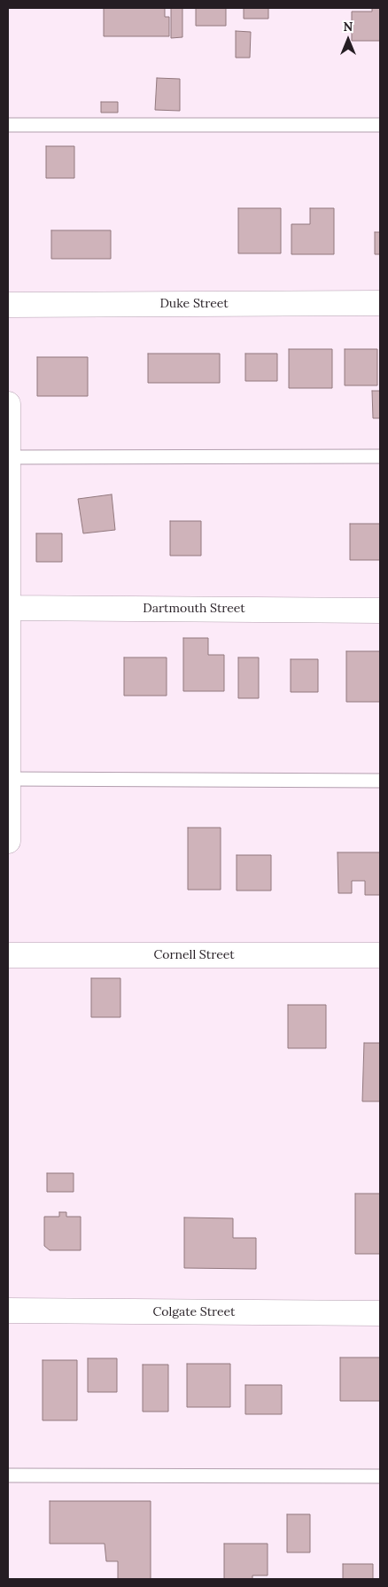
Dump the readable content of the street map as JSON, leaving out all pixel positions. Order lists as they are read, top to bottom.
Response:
{
  "streets": {
    "street": [
      "Duke Street",
      "Dartmouth Street",
      "Cornell Street",
      "Colgate Street"
    ]
  },
  "north": "top"
}
